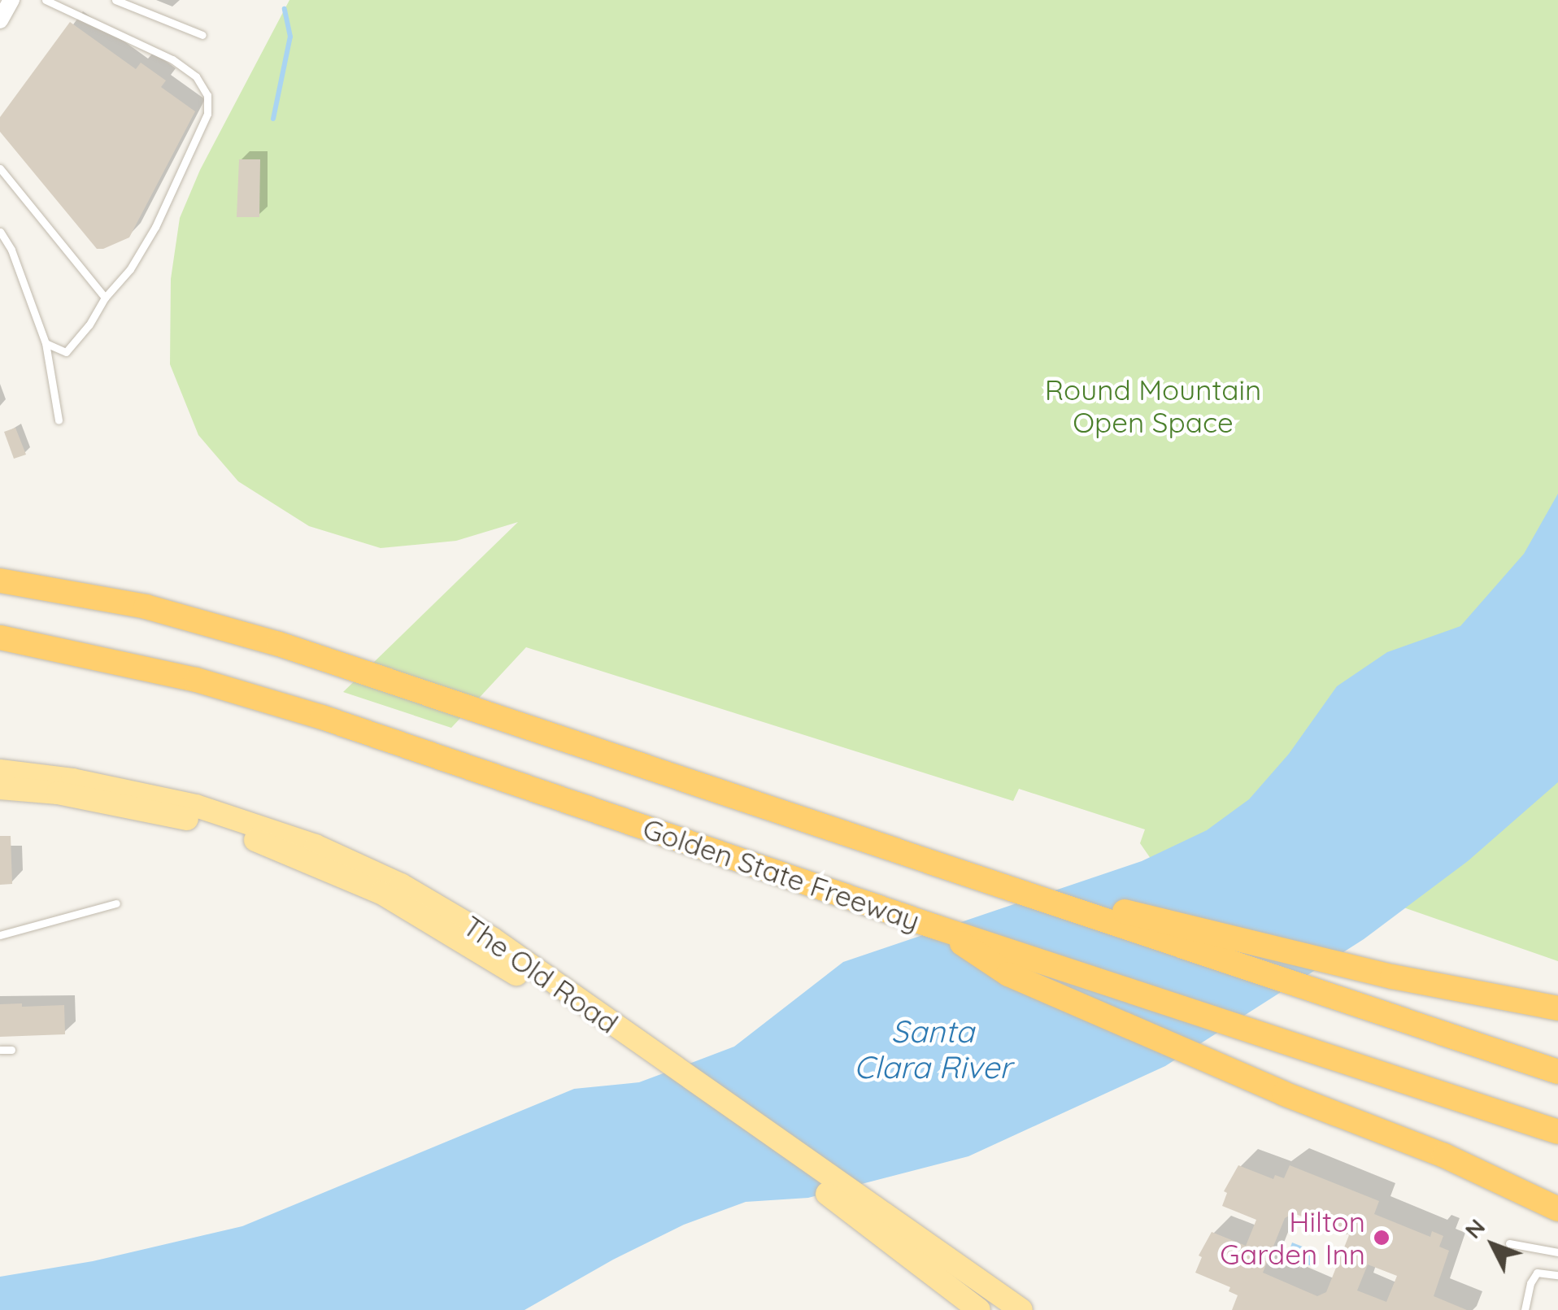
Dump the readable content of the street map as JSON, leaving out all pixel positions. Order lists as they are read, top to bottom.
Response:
{
  "streets": {
    "highway": ["Golden State Freeway"],
    "main road": ["The Old Road"]
  },
  "water": ["Santa Clara River"],
  "parks": ["Round Mountain Open Space"],
  "places": ["Hilton Garden Inn"],
  "north": "top left"
}
